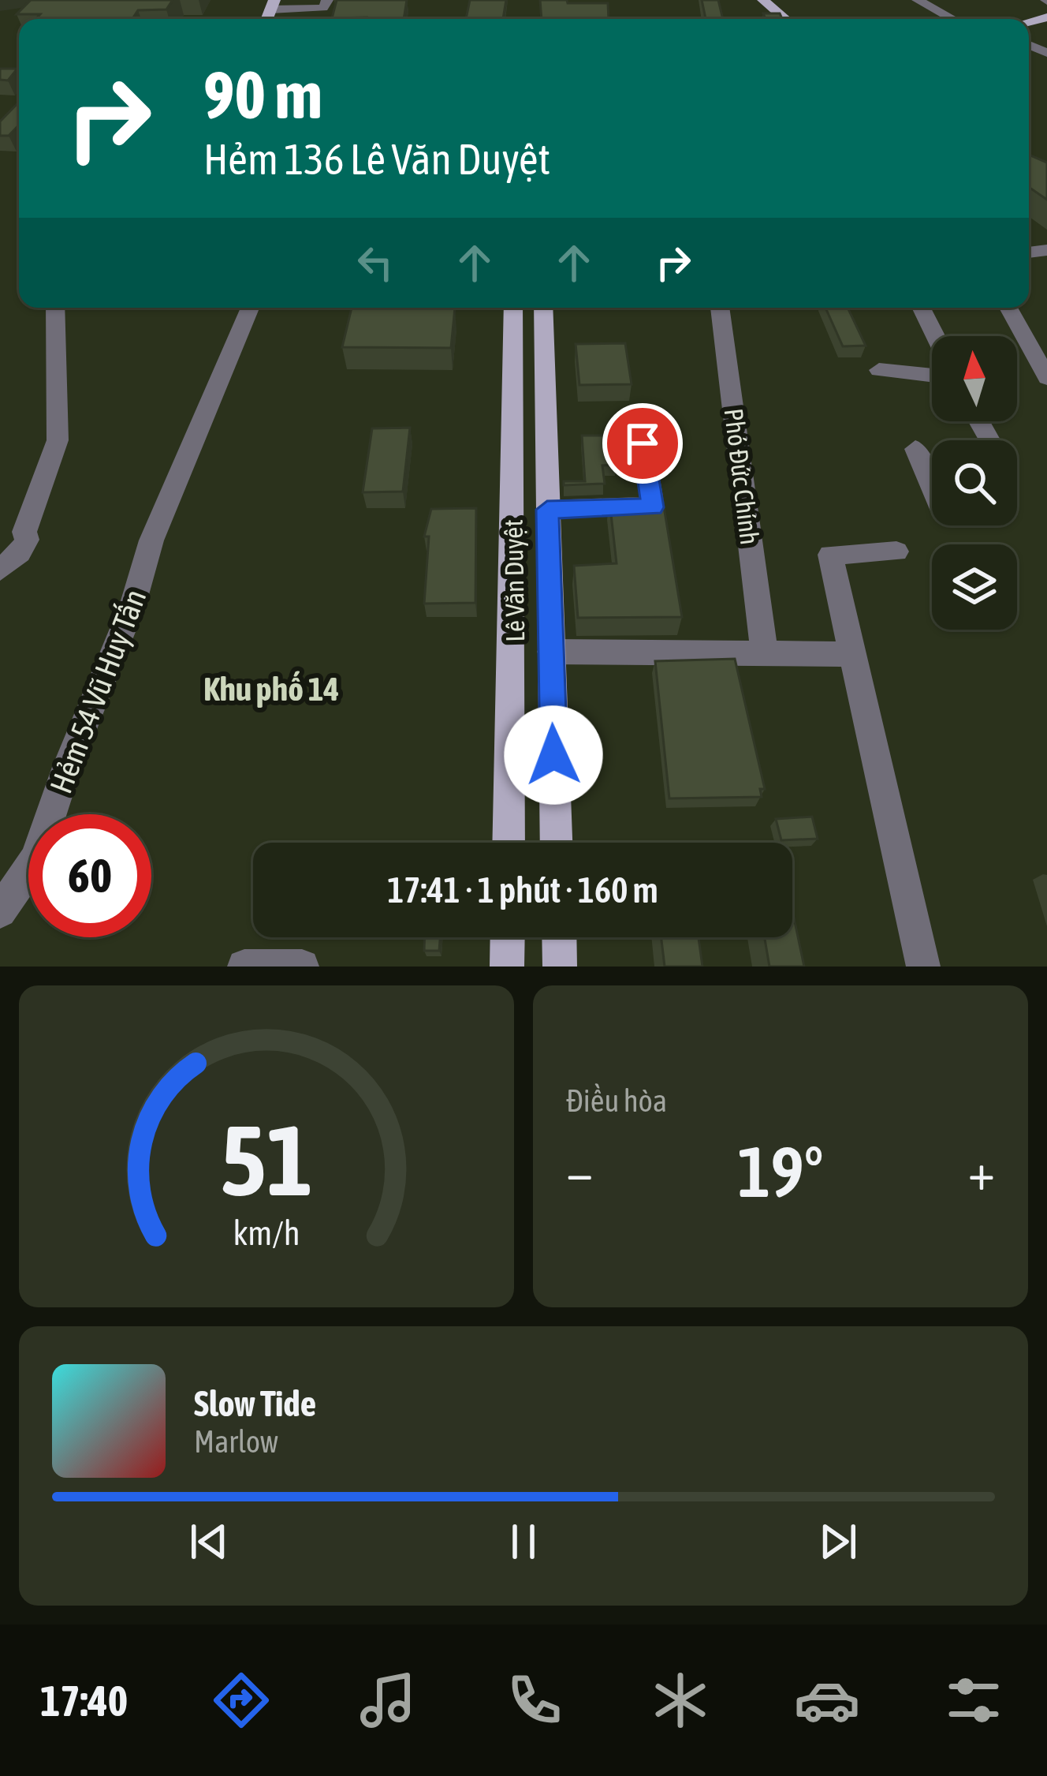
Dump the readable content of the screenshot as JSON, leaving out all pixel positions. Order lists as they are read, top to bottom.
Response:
{
  "streets": {
    "main road": ["Lê Văn Duyệt"],
    "street": ["Phó Đức Chính", "Hẻm 54 Vũ Huy Tấn"]
  },
  "districts": ["Khu phố 14"],
  "north": "top",
  "page": {
    "turn": ["90 m", "Hẻm 136 Lê Văn Duyệt"],
    "limit": "60",
    "trip": "17:41 · 1 phút · 160 m",
    "tile": "Điều hòa",
    "heat": ["−", "19°", "+"],
    "song": ["Slow Tide", "Marlow"],
    "tabs": "17:40",
    "gauge": ["51", "km/h"]
  }
}
